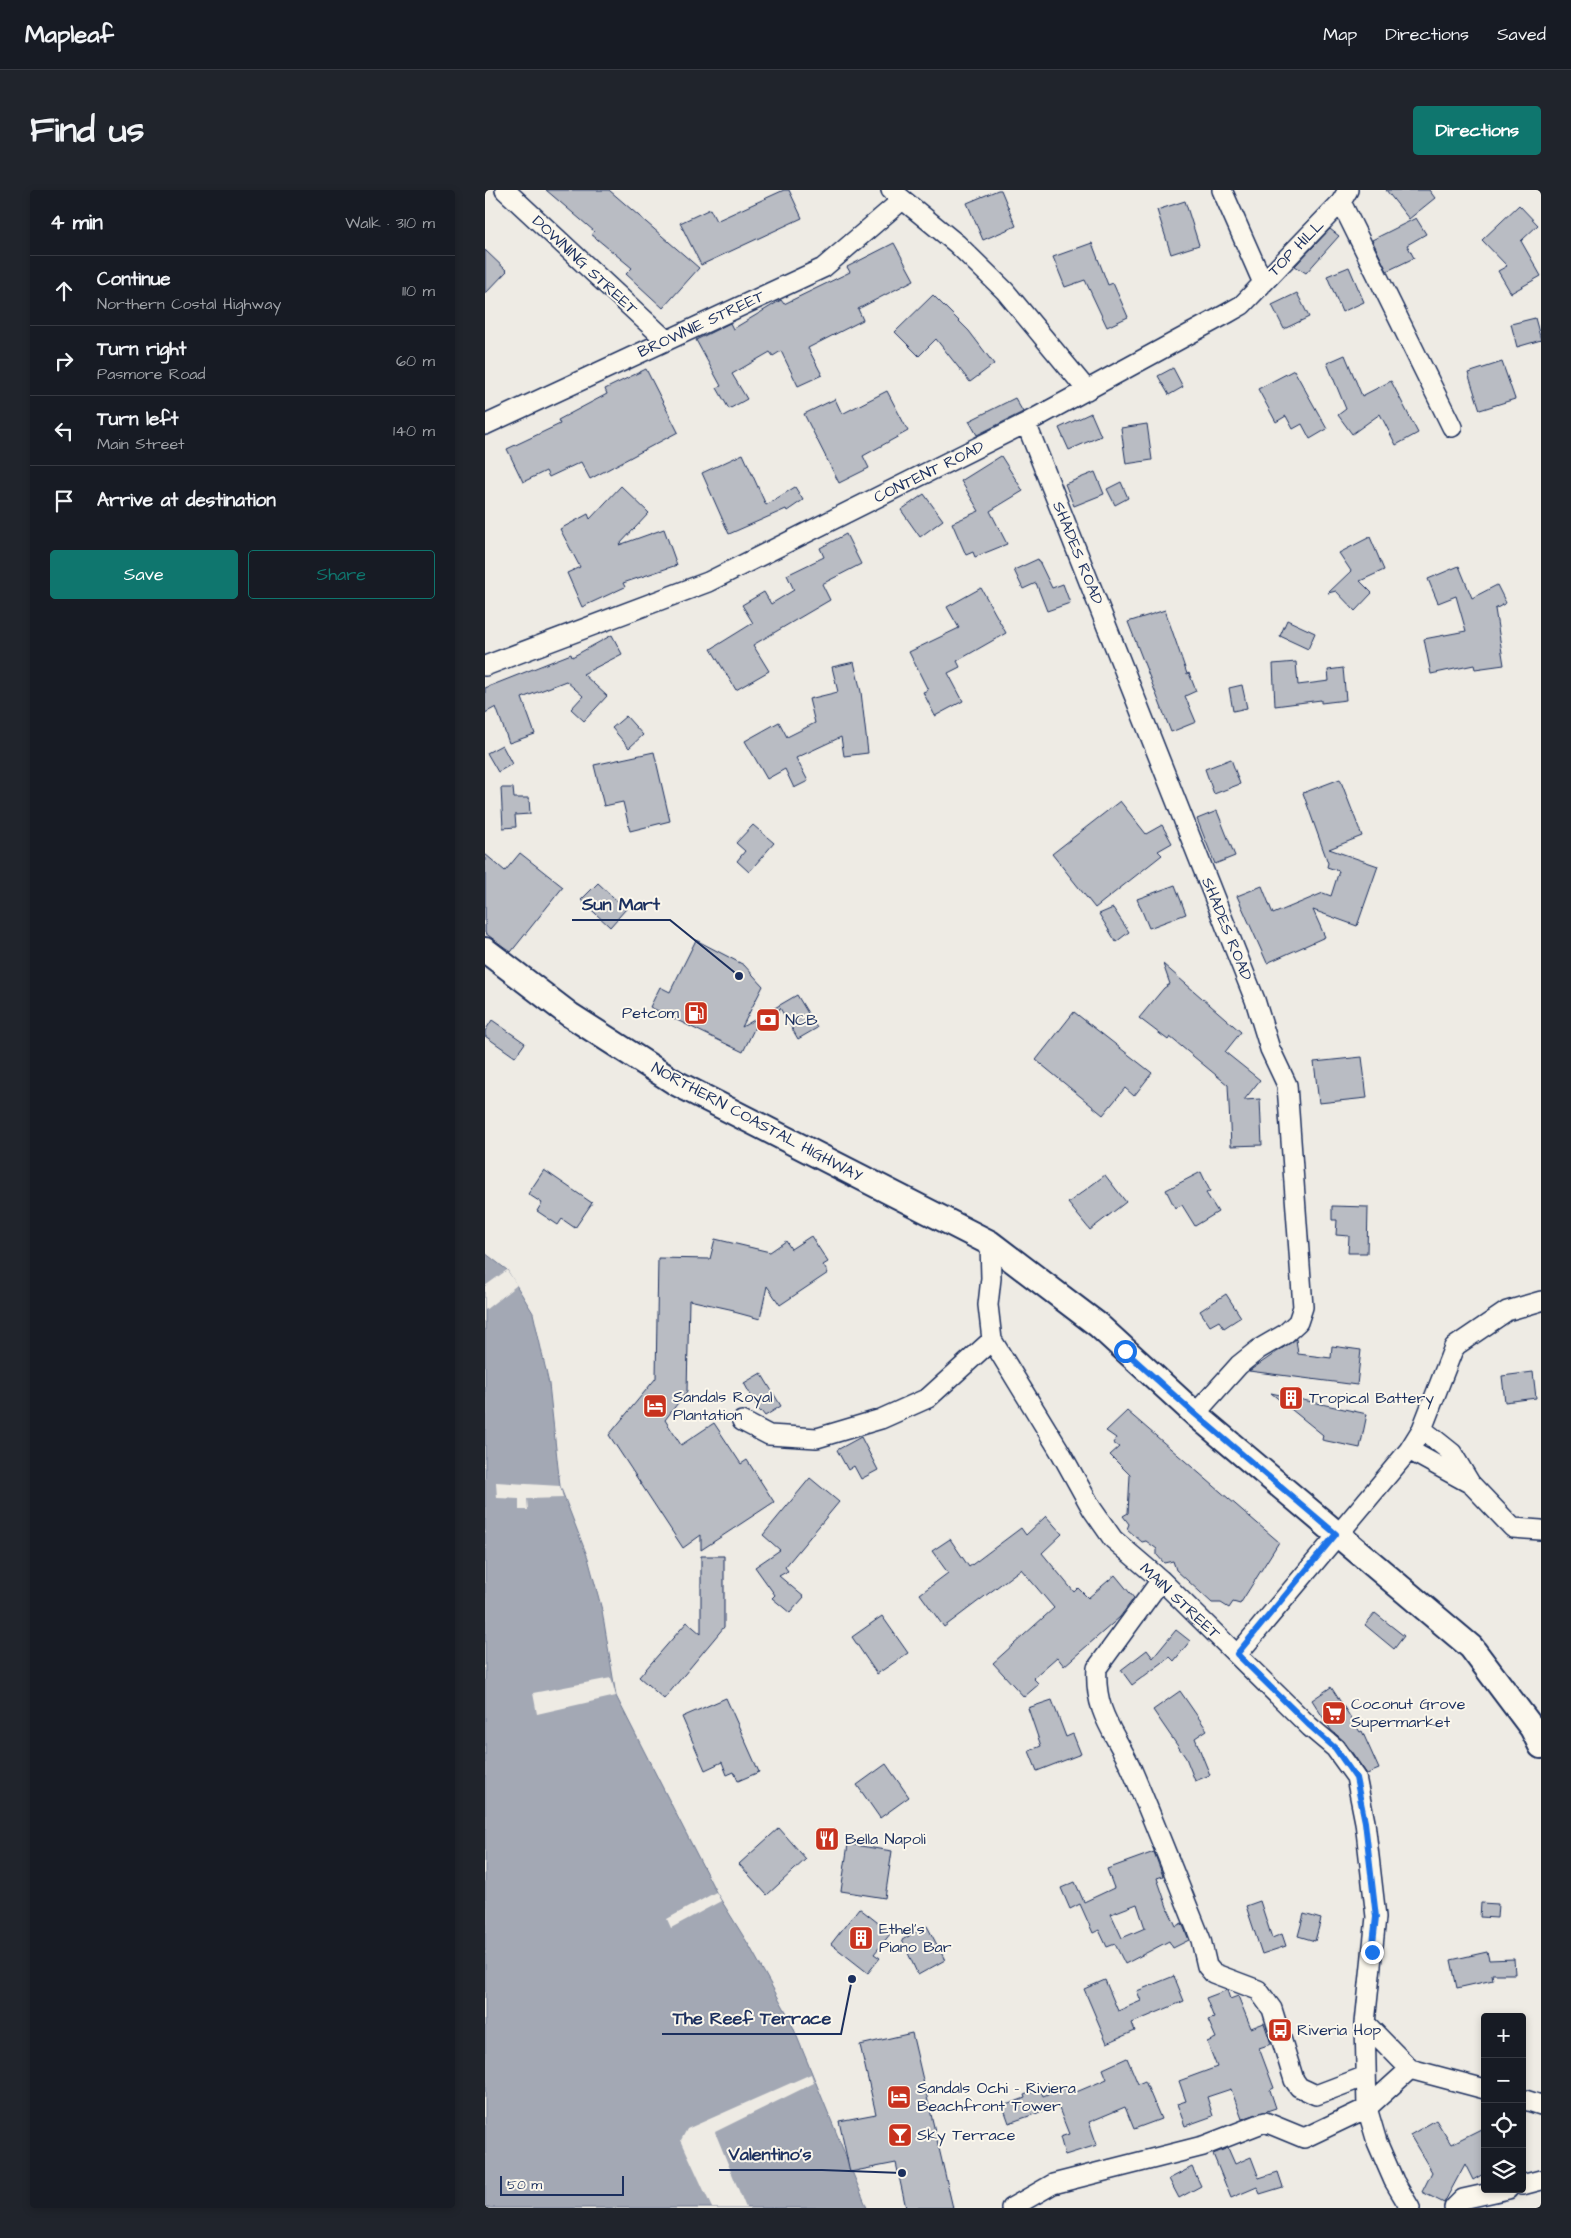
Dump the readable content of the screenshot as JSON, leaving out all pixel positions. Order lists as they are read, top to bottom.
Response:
{
  "streets": {
    "main road": ["NORTHERN COASTAL HIGHWAY"],
    "street": [
      "TOP HILL",
      "DOWNING STREET",
      "BROWNIE STREET",
      "CONTENT ROAD",
      "SHADES ROAD",
      "MAIN STREET"
    ]
  },
  "crossings": [
    ["TOP HILL", "CONTENT ROAD"],
    ["DOWNING STREET", "BROWNIE STREET"],
    ["CONTENT ROAD", "SHADES ROAD"],
    ["SHADES ROAD", "NORTHERN COASTAL HIGHWAY"],
    ["NORTHERN COASTAL HIGHWAY", "MAIN STREET"]
  ],
  "places": {
    "other": ["Sun Mart", "The Reef Terrace", "Valentino's"],
    "fuel station": ["Petcom"],
    "bank": ["NCB"],
    "building": ["Tropical Battery", "Ethel's Piano Bar"],
    "hotel": ["Sandals Royal Plantation", "Sandals Ochi - Riviera Beachfront Tower"],
    "supermarket": ["Coconut Grove Supermarket"],
    "restaurant": ["Bella Napoli"],
    "bus stop": ["Riveria Hop"],
    "bar": ["Sky Terrace"]
  },
  "scale_bar": "50 m",
  "page": {
    "header": "Mapleaf",
    "nav": ["Map", "Directions", "Saved"],
    "title": "Find us",
    "buttons": [
      "Directions",
      ["Save", "Share"]
    ],
    "heading": ["4 min", "Walk · 310 m"],
    "list": [
      ["Continue", "Northern Costal Highway", "110 m"],
      ["Turn right", "Pasmore Road", "60 m"],
      ["Turn left", "Main Street", "140 m"],
      "Arrive at destination"
    ],
    "map_buttons": ["+", "−"],
    "scale": "50 m"
  }
}
